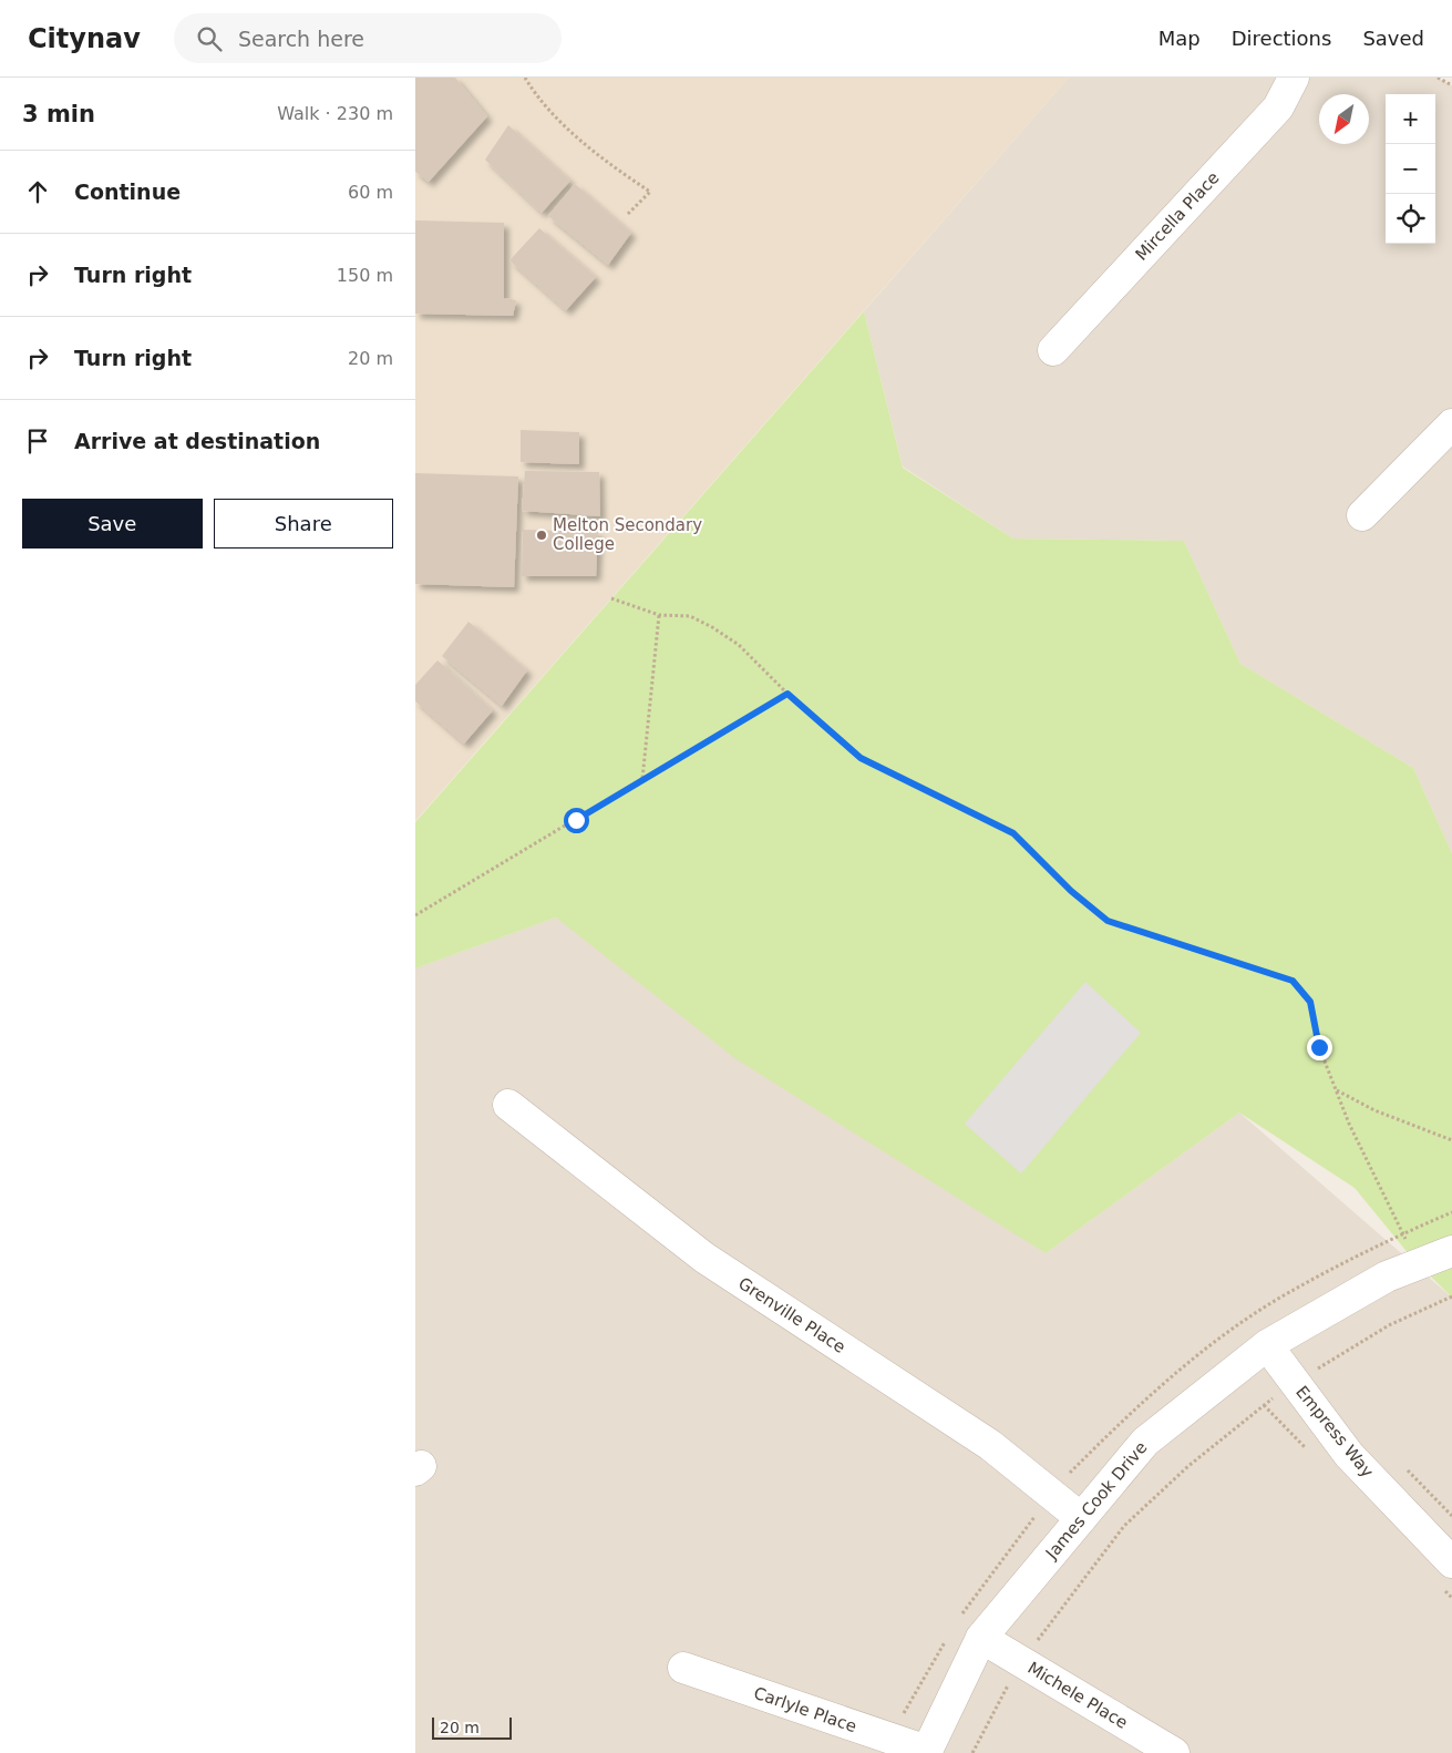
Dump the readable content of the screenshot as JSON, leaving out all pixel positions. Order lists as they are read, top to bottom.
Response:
{
  "streets": {
    "street": [
      "Mircella Place",
      "Grenville Place",
      "Empress Way",
      "James Cook Drive",
      "Michele Place",
      "Carlyle Place"
    ]
  },
  "crossings": [
    ["Grenville Place", "James Cook Drive"],
    ["Empress Way", "James Cook Drive"],
    ["James Cook Drive", "Michele Place"],
    ["James Cook Drive", "Carlyle Place"]
  ],
  "places": ["Melton Secondary College"],
  "scale_bar": "20 m",
  "north": "bottom left",
  "page": {
    "header": "Citynav",
    "search": "Search here",
    "nav": ["Map", "Directions", "Saved"],
    "heading": ["3 min", "Walk · 230 m"],
    "map_buttons": ["+", "−"],
    "list": [
      ["Continue", "60 m"],
      ["Turn right", "150 m"],
      ["Turn right", "20 m"],
      "Arrive at destination"
    ],
    "buttons": ["Save", "Share"],
    "scale": "20 m"
  }
}
